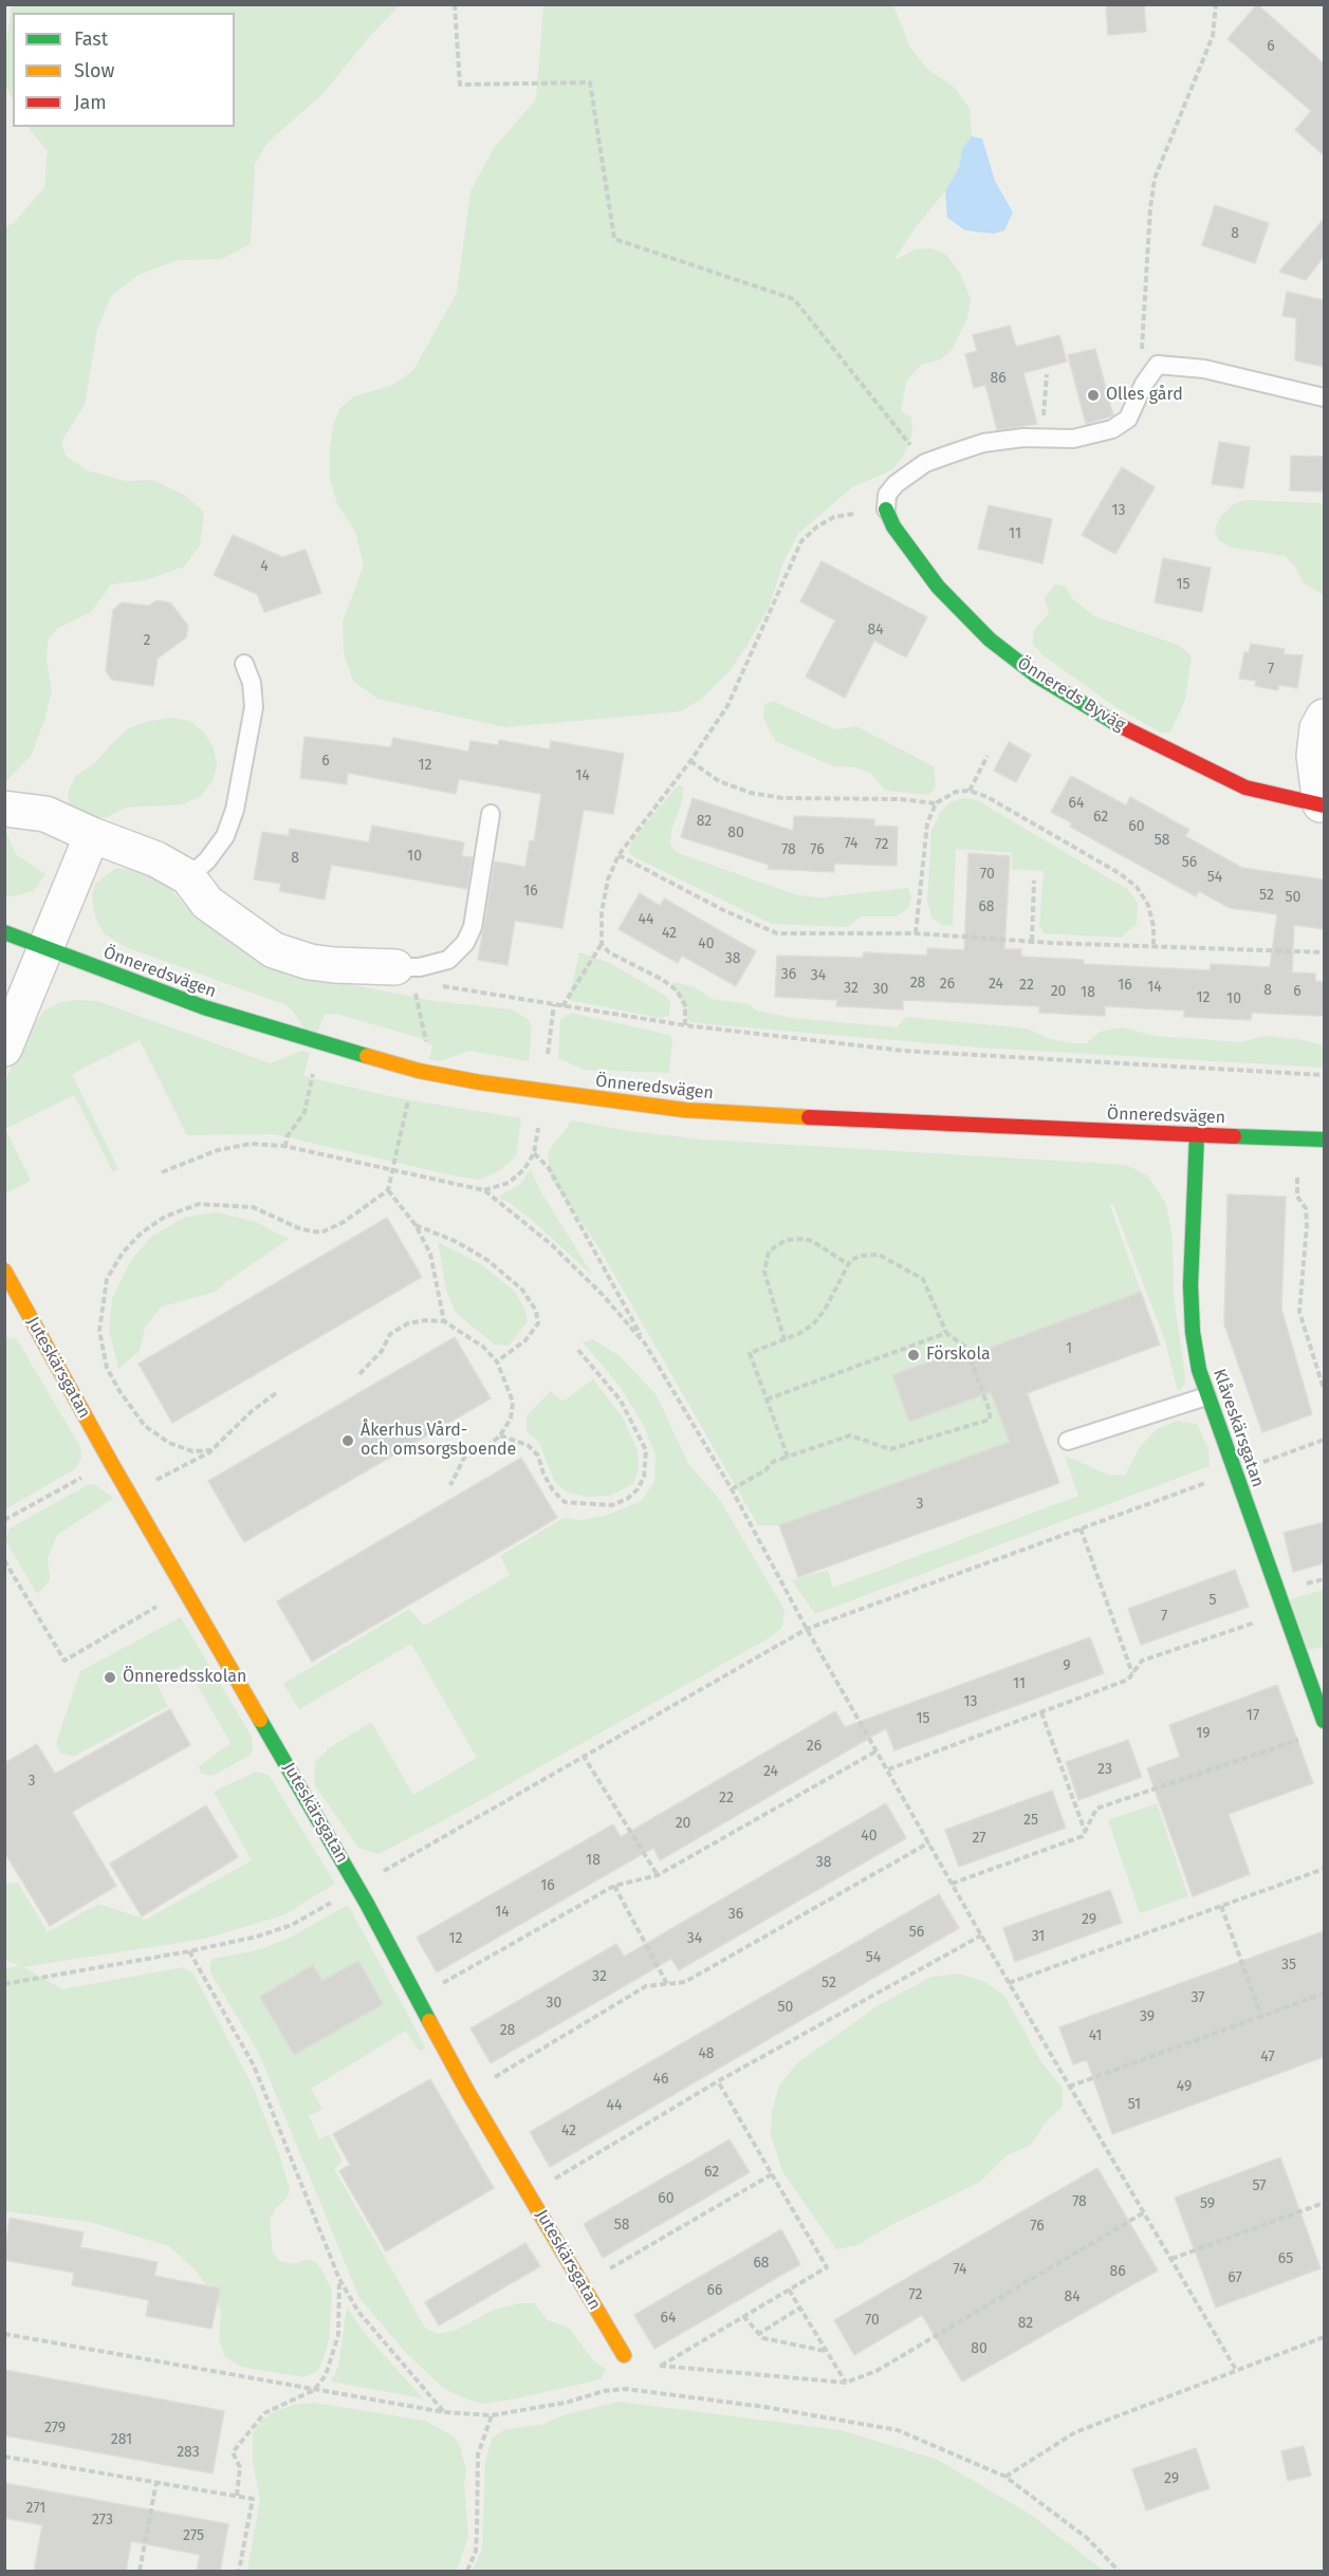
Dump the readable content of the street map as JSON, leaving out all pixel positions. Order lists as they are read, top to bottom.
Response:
{
  "streets": {
    "street": [
      "Önnereds Byväg",
      "Önneredsvägen",
      "Juteskärsgatan",
      "Klåveskärsgatan"
    ]
  },
  "crossings": [
    ["Önneredsvägen", "Klåveskärsgatan"]
  ],
  "places": [
    "Olles gård",
    "Förskola",
    "Åkerhus Vård- och omsorgsboende",
    "Önneredsskolan"
  ],
  "house_numbers": [
    "6",
    "8",
    "86",
    "13",
    "11",
    "4",
    "15",
    "84",
    "2",
    "7",
    "6",
    "12",
    "14",
    "64",
    "62",
    "82",
    "60",
    "80",
    "58",
    "74",
    "72",
    "78",
    "76",
    "10",
    "8",
    "56",
    "70",
    "54",
    "16",
    "52",
    "50",
    "68",
    "44",
    "42",
    "40",
    "38",
    "36",
    "34",
    "28",
    "26",
    "24",
    "22",
    "16",
    "14",
    "32",
    "30",
    "8",
    "20",
    "6",
    "18",
    "12",
    "10",
    "1",
    "3",
    "5",
    "7",
    "9",
    "11",
    "13",
    "17",
    "15",
    "19",
    "26",
    "23",
    "24",
    "3",
    "22",
    "25",
    "20",
    "40",
    "27",
    "18",
    "38",
    "16",
    "14",
    "36",
    "29",
    "56",
    "31",
    "12",
    "34",
    "54",
    "35",
    "32",
    "52",
    "37",
    "30",
    "50",
    "39",
    "28",
    "41",
    "48",
    "47",
    "46",
    "49",
    "51",
    "44",
    "42",
    "62",
    "57",
    "60",
    "78",
    "59",
    "58",
    "76",
    "65",
    "68",
    "74",
    "86",
    "67",
    "66",
    "72",
    "84",
    "64",
    "70",
    "82",
    "80",
    "279",
    "281",
    "283",
    "29",
    "271",
    "273",
    "275"
  ],
  "legend": ["Fast", "Slow", "Jam"]
}
